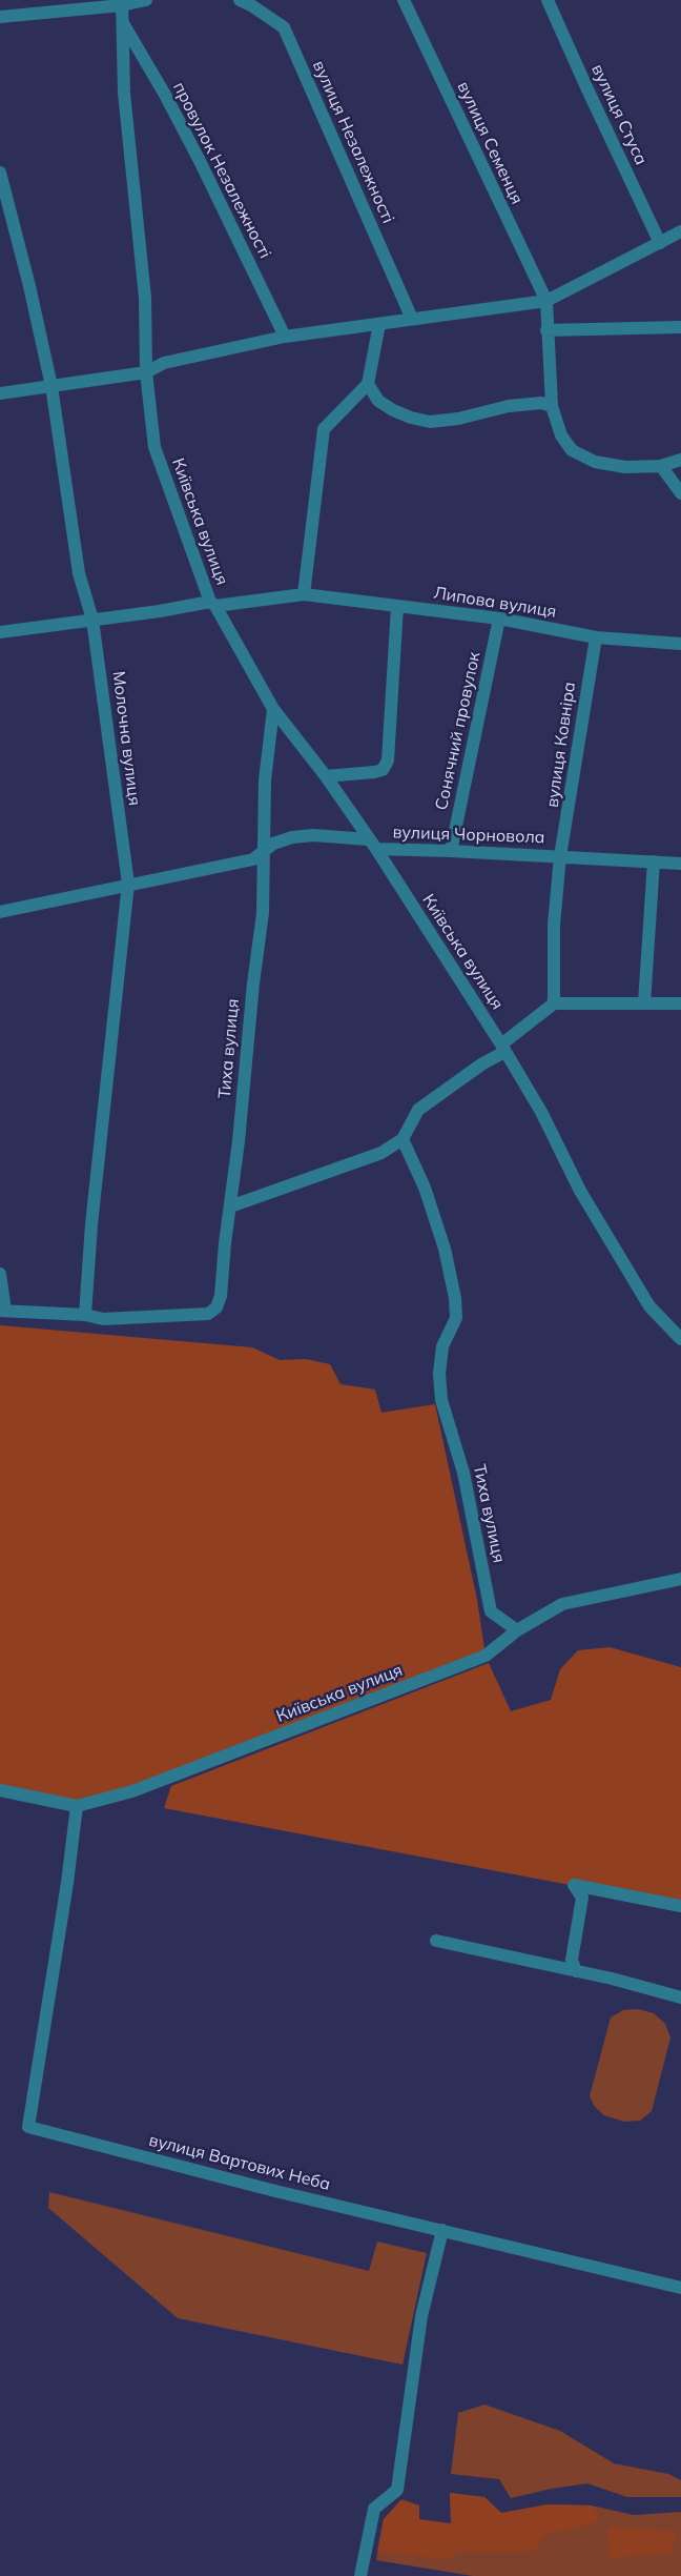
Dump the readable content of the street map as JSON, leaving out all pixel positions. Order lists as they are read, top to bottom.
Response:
{
  "streets": {
    "street": [
      "вулиця Стуса",
      "вулиця Незалежності",
      "вулиця Семенця",
      "провулок Незалежності",
      "Київська вулиця",
      "Липова вулиця",
      "Сонячний провулок",
      "Молочна вулиця",
      "вулиця Ковніра",
      "вулиця Чорновола",
      "Тиха вулиця",
      "вулиця Вартових Неба"
    ]
  },
  "crossings": [
    ["провулок Незалежності", "Київська вулиця"],
    ["Київська вулиця", "Липова вулиця"],
    ["Київська вулиця", "вулиця Чорновола"],
    ["Київська вулиця", "Тиха вулиця"],
    ["Київська вулиця", "вулиця Вартових Неба"],
    ["Липова вулиця", "Сонячний провулок"],
    ["Липова вулиця", "Молочна вулиця"],
    ["Липова вулиця", "вулиця Ковніра"],
    ["Сонячний провулок", "вулиця Чорновола"],
    ["Молочна вулиця", "вулиця Чорновола"],
    ["Молочна вулиця", "Тиха вулиця"],
    ["вулиця Ковніра", "вулиця Чорновола"],
    ["вулиця Чорновола", "Тиха вулиця"]
  ]
}
